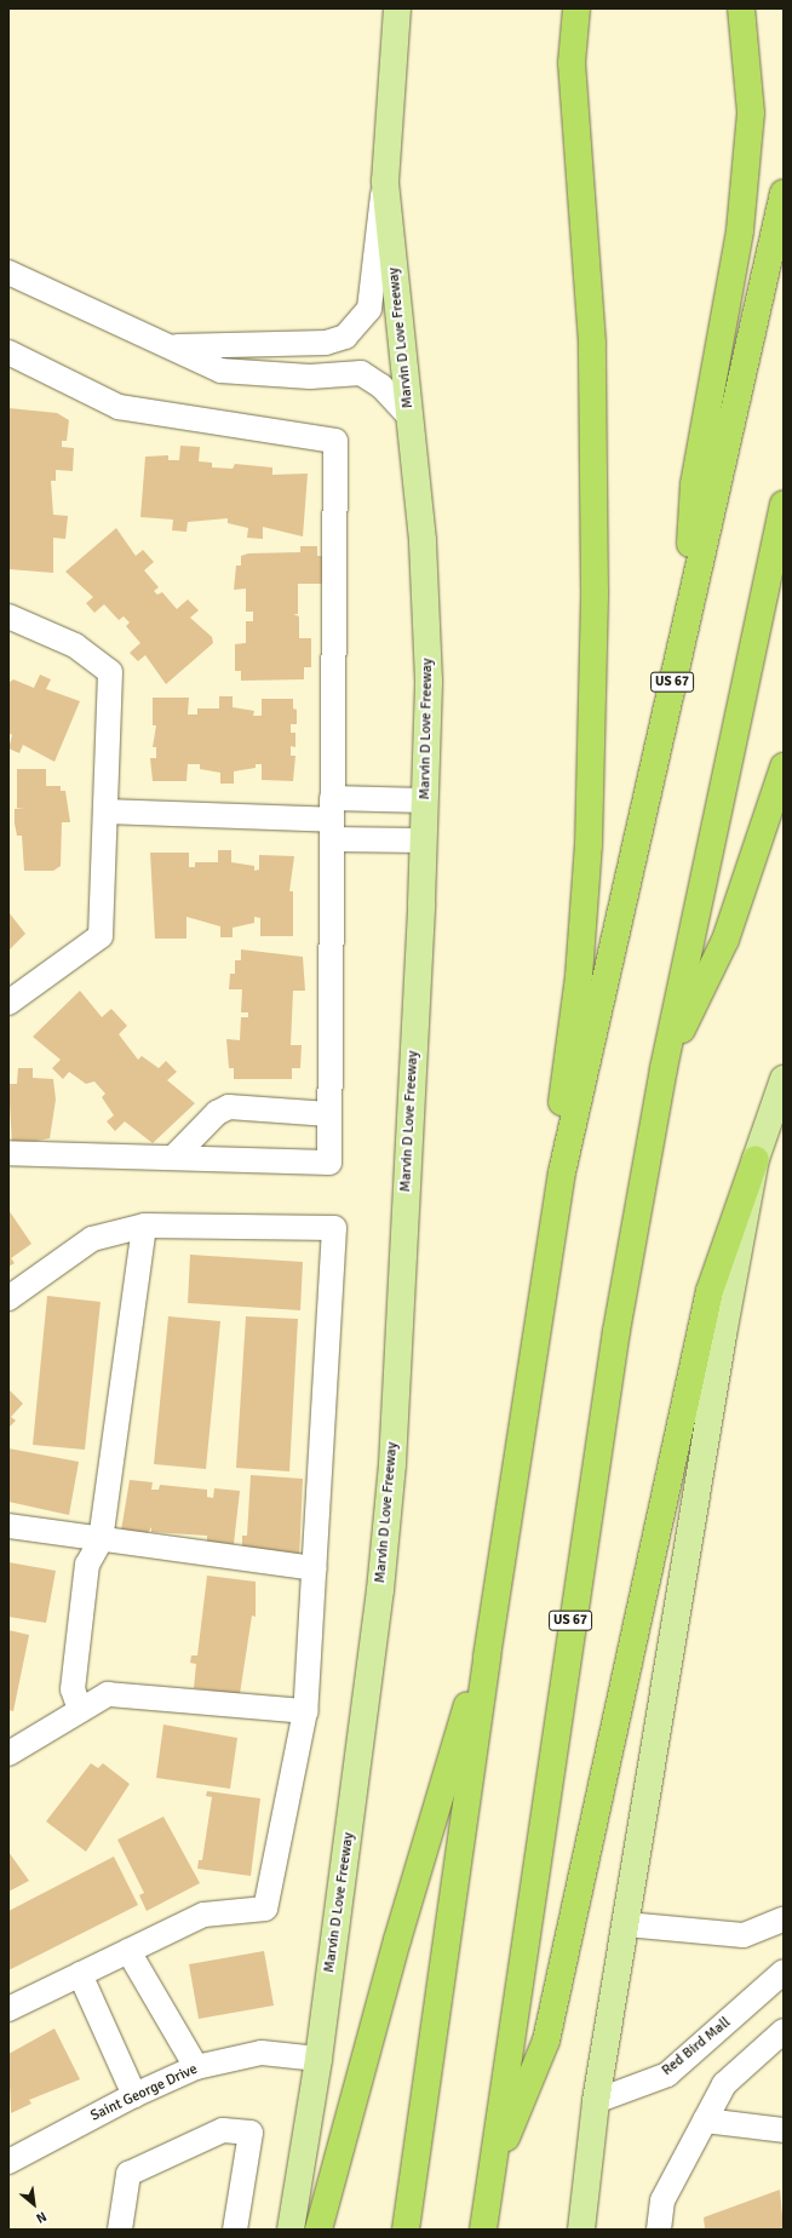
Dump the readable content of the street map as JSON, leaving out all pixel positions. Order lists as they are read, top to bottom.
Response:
{
  "streets": {
    "highway": ["US 67"],
    "main road": ["Marvin D Love Freeway"],
    "street": ["Red Bird Mall", "Saint George Drive"]
  },
  "crossings": [
    ["Marvin D Love Freeway", "Saint George Drive"]
  ],
  "north": "bottom right"
}
